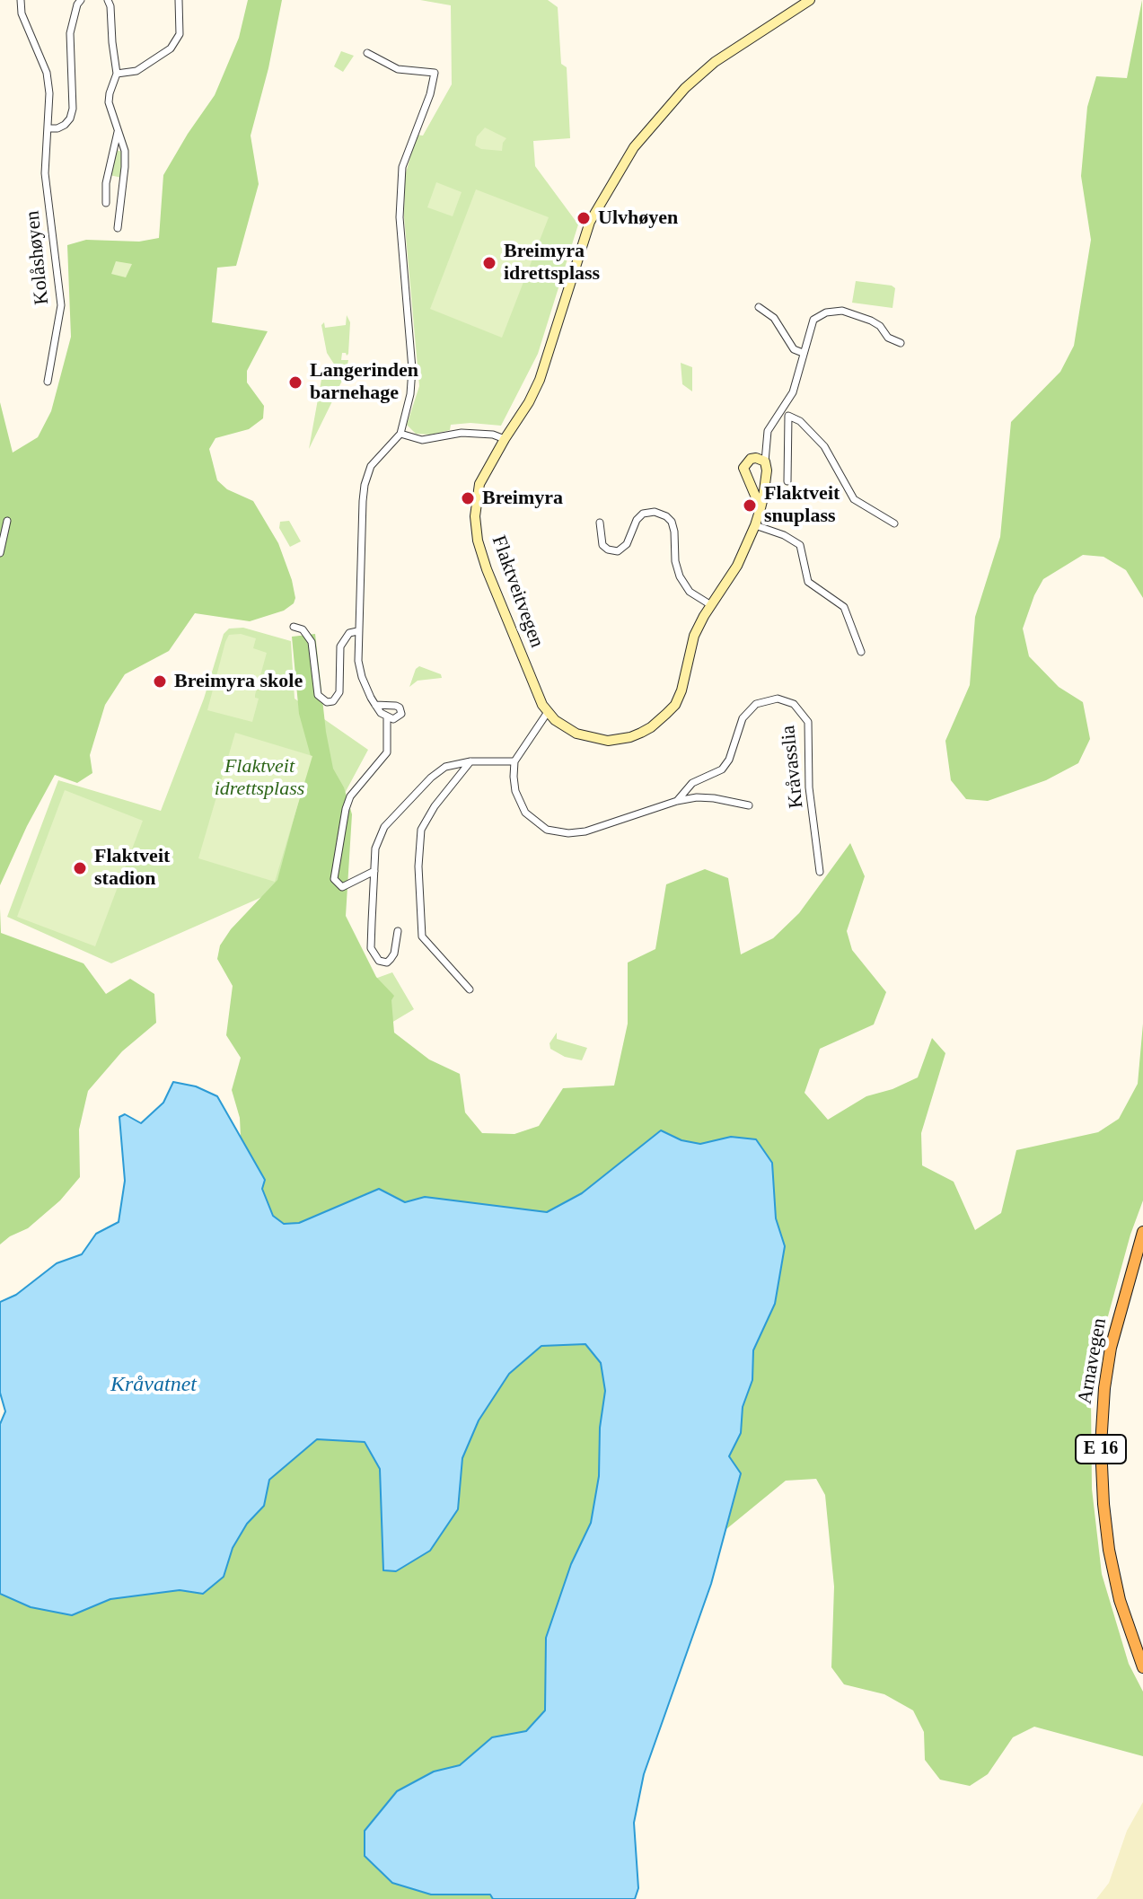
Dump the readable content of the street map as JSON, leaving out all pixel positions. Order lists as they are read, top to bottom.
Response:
{
  "streets": {
    "highway": ["Arnavegen", "E 16"],
    "main road": ["Flaktveitvegen"],
    "street": ["Kolåshøyen", "Kråvasslia"]
  },
  "water": ["Kråvatnet"],
  "parks": ["Flaktveit idrettsplass"],
  "places": [
    "Ulvhøyen",
    "Breimyra idrettsplass",
    "Langerinden barnehage",
    "Breimyra",
    "Flaktveit snuplass",
    "Breimyra skole",
    "Flaktveit stadion"
  ]
}
